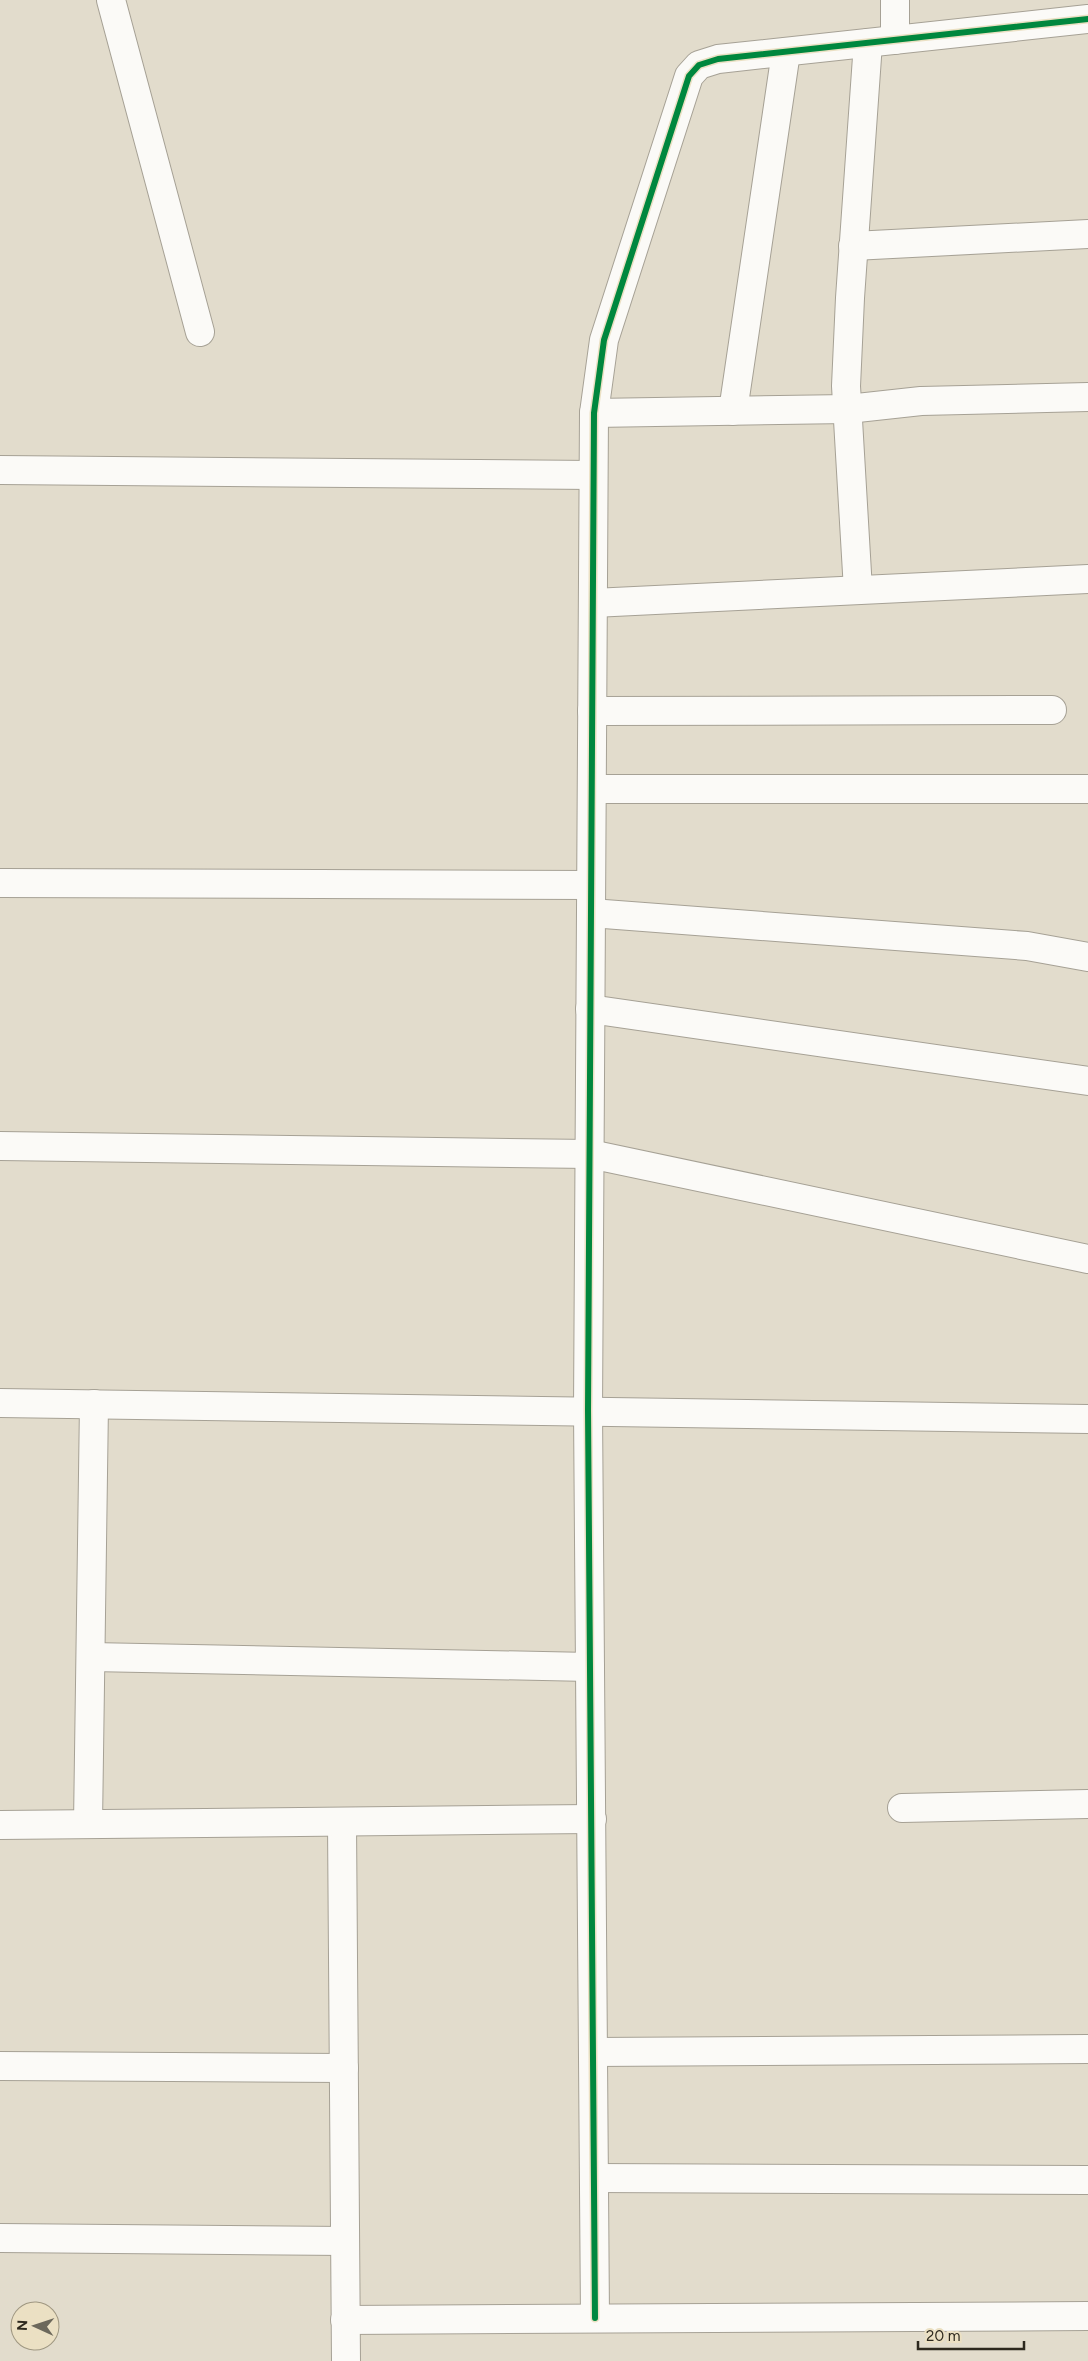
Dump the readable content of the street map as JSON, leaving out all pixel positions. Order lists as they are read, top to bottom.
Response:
{
  "scale_bar": "20 m",
  "north": "left"
}
